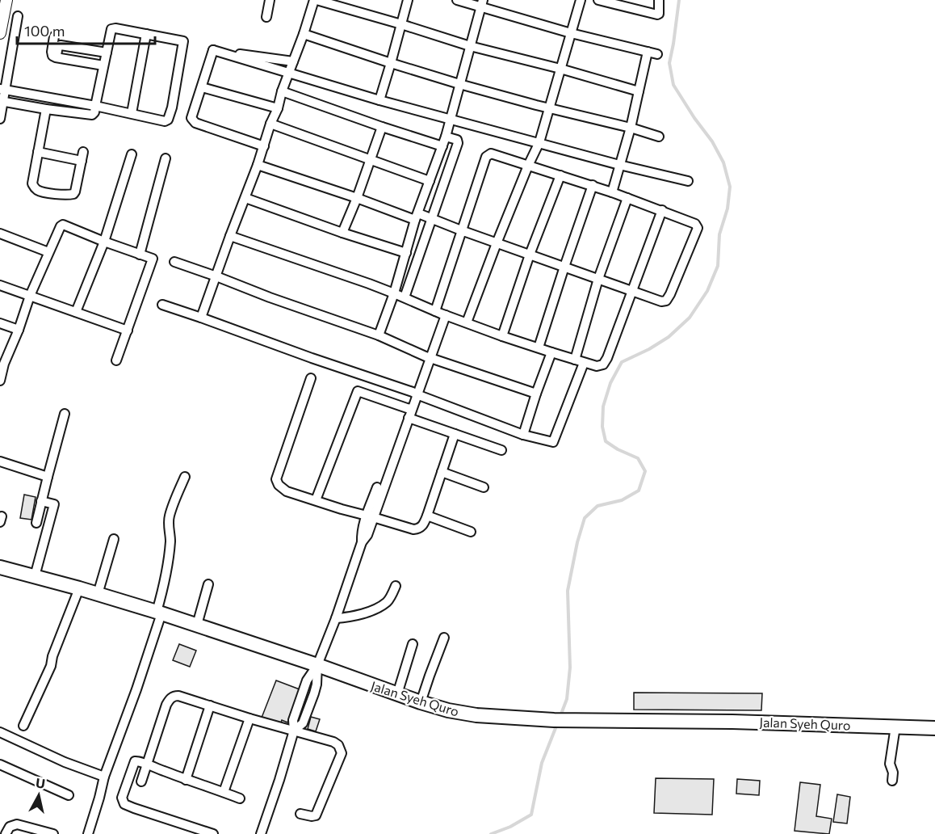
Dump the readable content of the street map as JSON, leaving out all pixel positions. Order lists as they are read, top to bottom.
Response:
{
  "streets": {
    "main road": ["Jalan Syeh Quro"]
  },
  "scale_bar": "100 m",
  "north": "top"
}
